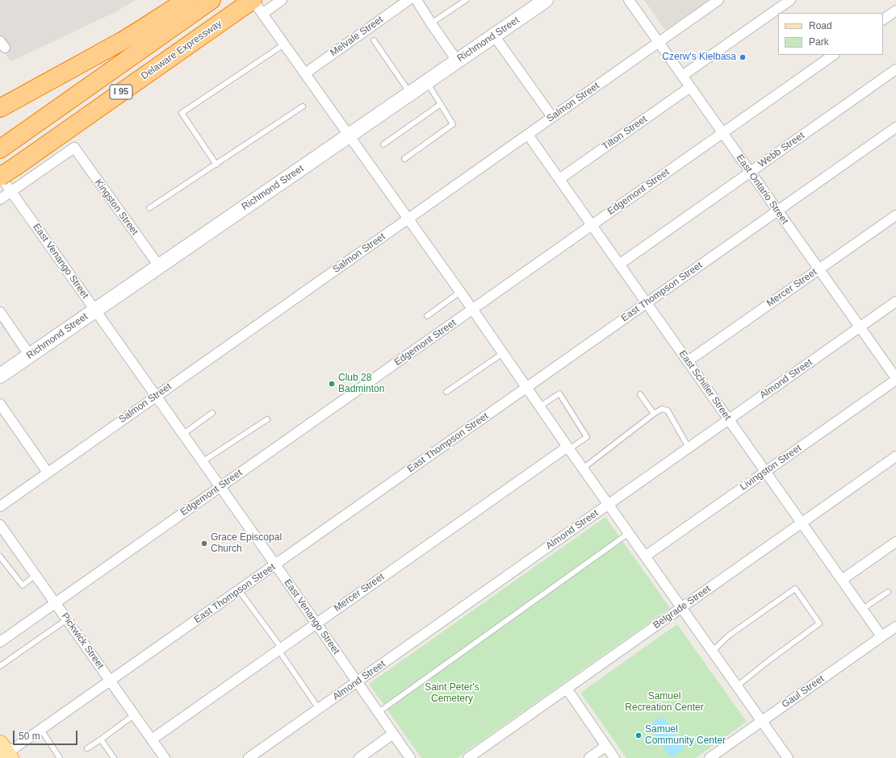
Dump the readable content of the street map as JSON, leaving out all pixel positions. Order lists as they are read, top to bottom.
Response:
{
  "streets": {
    "highway": ["Delaware Expressway", "I 95"],
    "main road": ["Richmond Street"],
    "street": [
      "Melvale Street",
      "Salmon Street",
      "Tilton Street",
      "Webb Street",
      "East Ontario Street",
      "Edgemont Street",
      "Kingston Street",
      "East Venango Street",
      "Mercer Street",
      "East Thompson Street",
      "Almond Street",
      "East Schiller Street",
      "Livingston Street",
      "Belgrade Street",
      "Pickwick Street",
      "Gaul Street"
    ]
  },
  "crossings": [
    ["Richmond Street", "Kingston Street"],
    ["Richmond Street", "East Venango Street"],
    ["Delaware Expressway", "East Venango Street"],
    ["Salmon Street", "East Ontario Street"],
    ["Salmon Street", "East Venango Street"],
    ["Salmon Street", "East Schiller Street"],
    ["Tilton Street", "East Ontario Street"],
    ["Tilton Street", "East Schiller Street"],
    ["Webb Street", "East Ontario Street"],
    ["Webb Street", "East Schiller Street"],
    ["East Ontario Street", "Edgemont Street"],
    ["East Ontario Street", "Mercer Street"],
    ["East Ontario Street", "East Thompson Street"],
    ["East Ontario Street", "Almond Street"],
    ["East Ontario Street", "Livingston Street"],
    ["Edgemont Street", "East Venango Street"],
    ["Edgemont Street", "East Schiller Street"],
    ["Edgemont Street", "Pickwick Street"],
    ["Kingston Street", "East Venango Street"],
    ["East Venango Street", "Mercer Street"],
    ["East Venango Street", "East Thompson Street"],
    ["East Venango Street", "Almond Street"],
    ["Mercer Street", "East Schiller Street"],
    ["Mercer Street", "Pickwick Street"],
    ["East Thompson Street", "East Schiller Street"],
    ["East Thompson Street", "Pickwick Street"],
    ["Almond Street", "East Schiller Street"],
    ["East Schiller Street", "Livingston Street"],
    ["East Schiller Street", "Belgrade Street"],
    ["East Schiller Street", "Gaul Street"]
  ],
  "parks": ["Saint Peter's Cemetery", "Samuel Recreation Center"],
  "places": [
    "Czerw's Kielbasa",
    "Club 28 Badminton",
    "Grace Episcopal Church",
    "Samuel Community Center"
  ],
  "legend": ["Road", "Park"],
  "scale_bar": "50 m"
}
